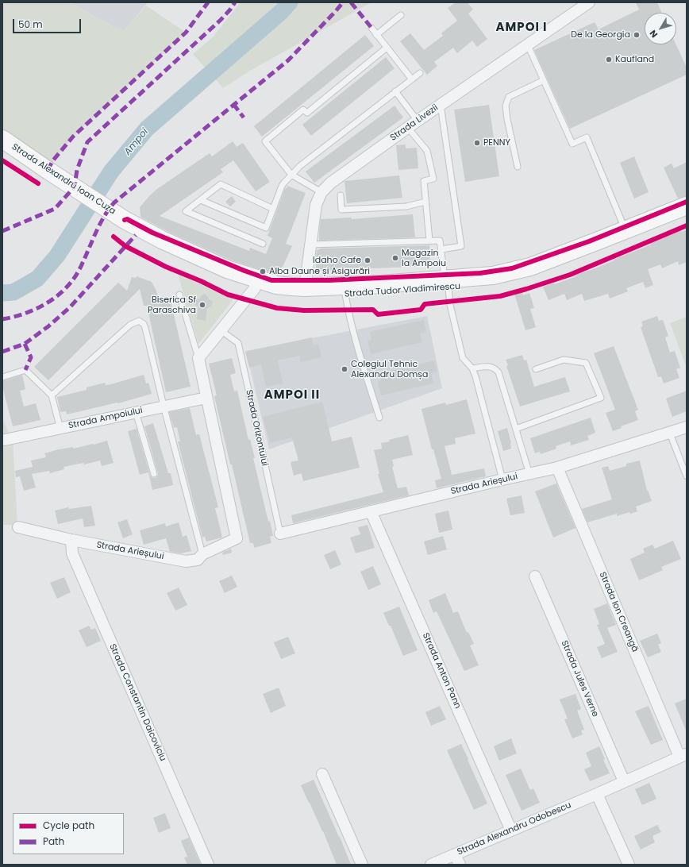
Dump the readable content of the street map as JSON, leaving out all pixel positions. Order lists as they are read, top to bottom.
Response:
{
  "streets": {
    "main road": ["Strada Alexandru Ioan Cuza", "Strada Tudor Vladimirescu"],
    "street": [
      "Strada Livezii",
      "Strada Ampoiului",
      "Strada Arieșului",
      "Strada Ion Creangă",
      "Strada Anton Pann",
      "Strada Jules Verne",
      "Strada Constantin Daicoviciu",
      "Strada Alexandru Odobescu"
    ],
    "lane": ["Strada Orizontului"]
  },
  "crossings": [
    ["Strada Livezii", "Strada Tudor Vladimirescu"],
    ["Strada Alexandru Ioan Cuza", "Strada Tudor Vladimirescu"],
    ["Strada Ampoiului", "Strada Arieșului"],
    ["Strada Orizontului", "Strada Arieșului"],
    ["Strada Arieșului", "Strada Ion Creangă"],
    ["Strada Arieșului", "Strada Anton Pann"],
    ["Strada Arieșului", "Strada Constantin Daicoviciu"],
    ["Strada Ion Creangă", "Strada Alexandru Odobescu"],
    ["Strada Anton Pann", "Strada Alexandru Odobescu"],
    ["Strada Jules Verne", "Strada Alexandru Odobescu"]
  ],
  "districts": ["AMPOI I", "AMPOI II"],
  "water": ["Ampoi"],
  "places": [
    "De la Georgia",
    "Kaufland",
    "PENNY",
    "Magazin la Ampoiu",
    "Idaho Cafe",
    "Alba Daune și Asigurări",
    "Biserica Sf Paraschiva",
    "Colegiul Tehnic Alexandru Domșa"
  ],
  "legend": ["Cycle path", "Path"],
  "scale_bar": "50 m",
  "north": "bottom left"
}
